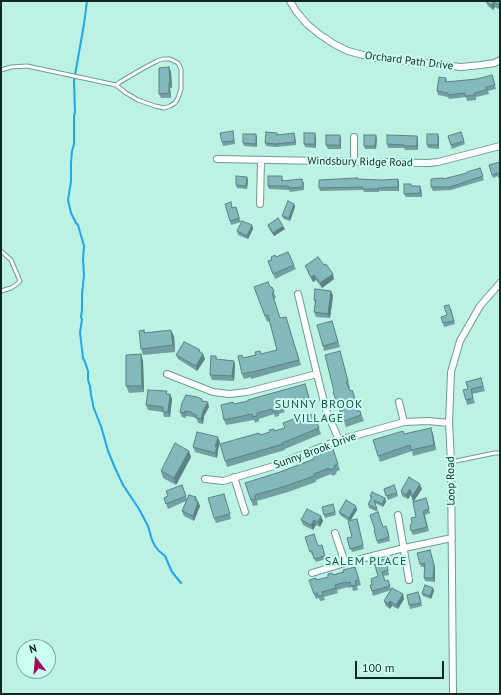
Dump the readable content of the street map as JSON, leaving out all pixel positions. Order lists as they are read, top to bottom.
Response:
{
  "streets": {
    "street": [
      "Orchard Path Drive",
      "Windsbury Ridge Road",
      "Sunny Brook Drive",
      "Loop Road"
    ]
  },
  "crossings": [
    ["Sunny Brook Drive", "Loop Road"]
  ],
  "districts": ["SUNNY BROOK VILLAGE", "SALEM PLACE"],
  "scale_bar": "100 m",
  "north": "top"
}
